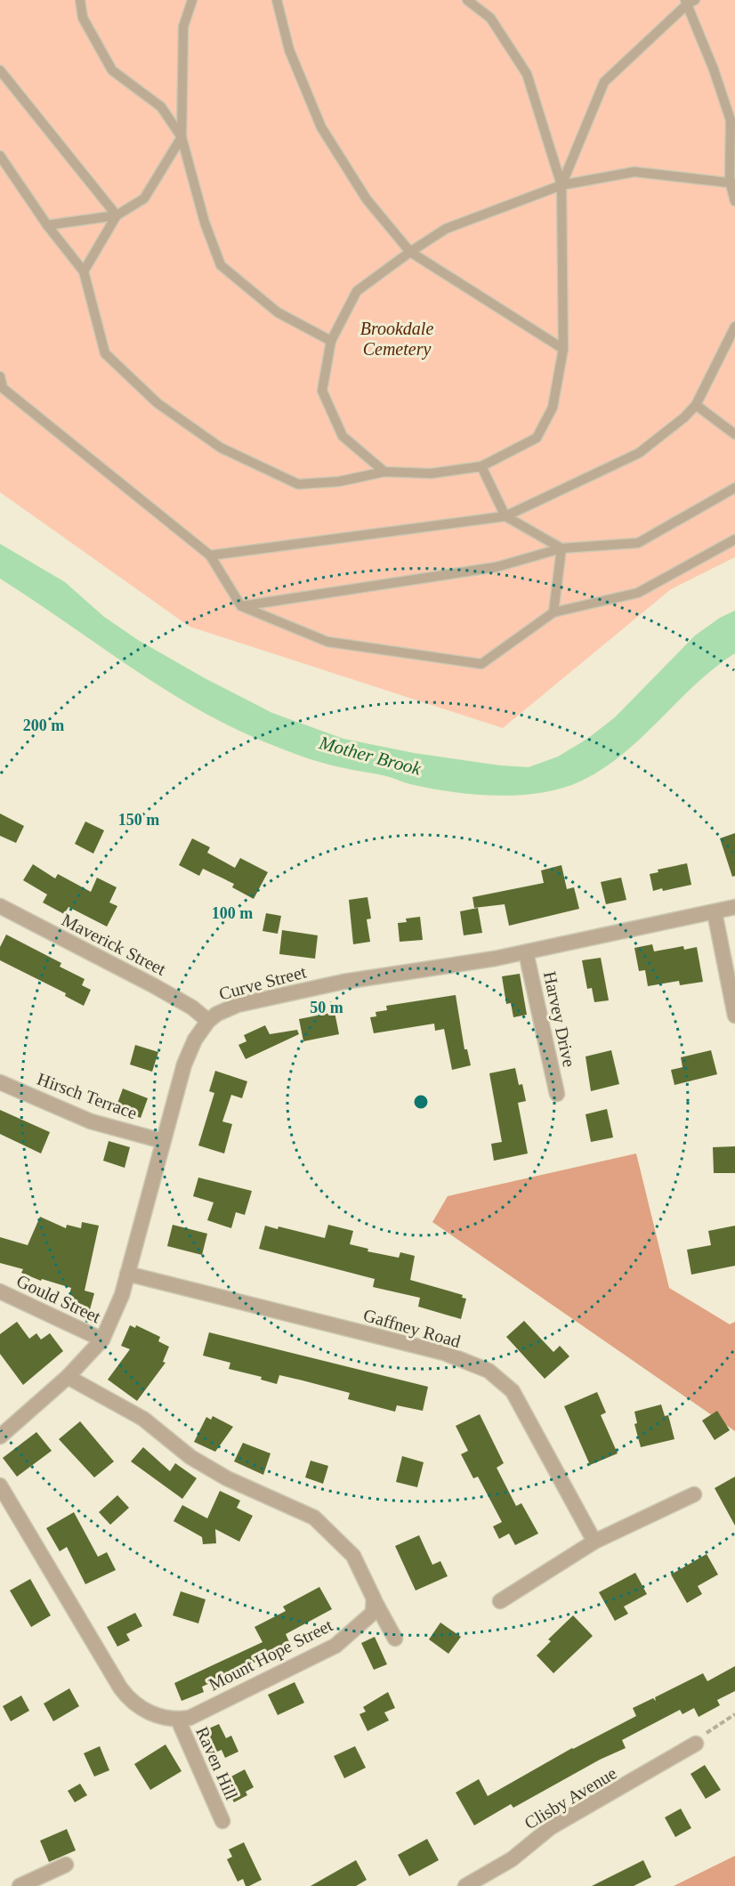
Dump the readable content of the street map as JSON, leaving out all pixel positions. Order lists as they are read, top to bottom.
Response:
{
  "streets": {
    "street": [
      "Maverick Street",
      "Curve Street",
      "Harvey Drive",
      "Hirsch Terrace",
      "Gould Street",
      "Gaffney Road",
      "Mount Hope Street",
      "Raven Hill",
      "Clisby Avenue"
    ]
  },
  "crossings": [
    ["Maverick Street", "Curve Street"],
    ["Curve Street", "Harvey Drive"],
    ["Curve Street", "Hirsch Terrace"],
    ["Curve Street", "Gould Street"],
    ["Curve Street", "Gaffney Road"],
    ["Mount Hope Street", "Raven Hill"]
  ],
  "water": ["Mother Brook"],
  "parks": ["Brookdale Cemetery"],
  "rings": [
    "200 m",
    "150 m",
    "100 m",
    "50 m"
  ]
}
